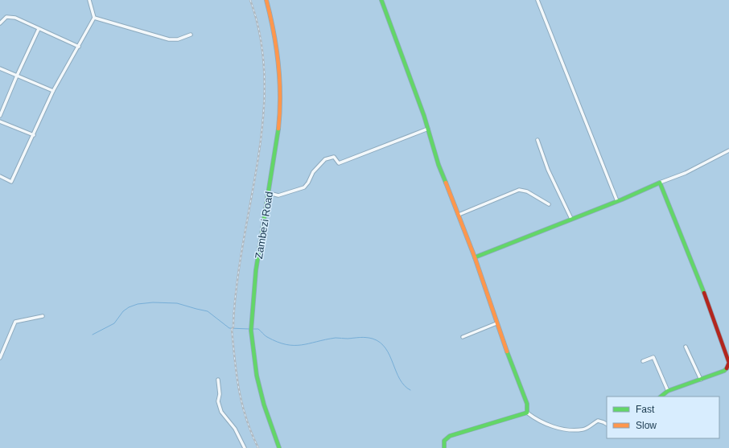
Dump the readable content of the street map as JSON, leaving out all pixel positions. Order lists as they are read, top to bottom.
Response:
{
  "streets": {
    "street": ["Zambezi Road"]
  },
  "legend": ["Fast", "Slow"]
}
